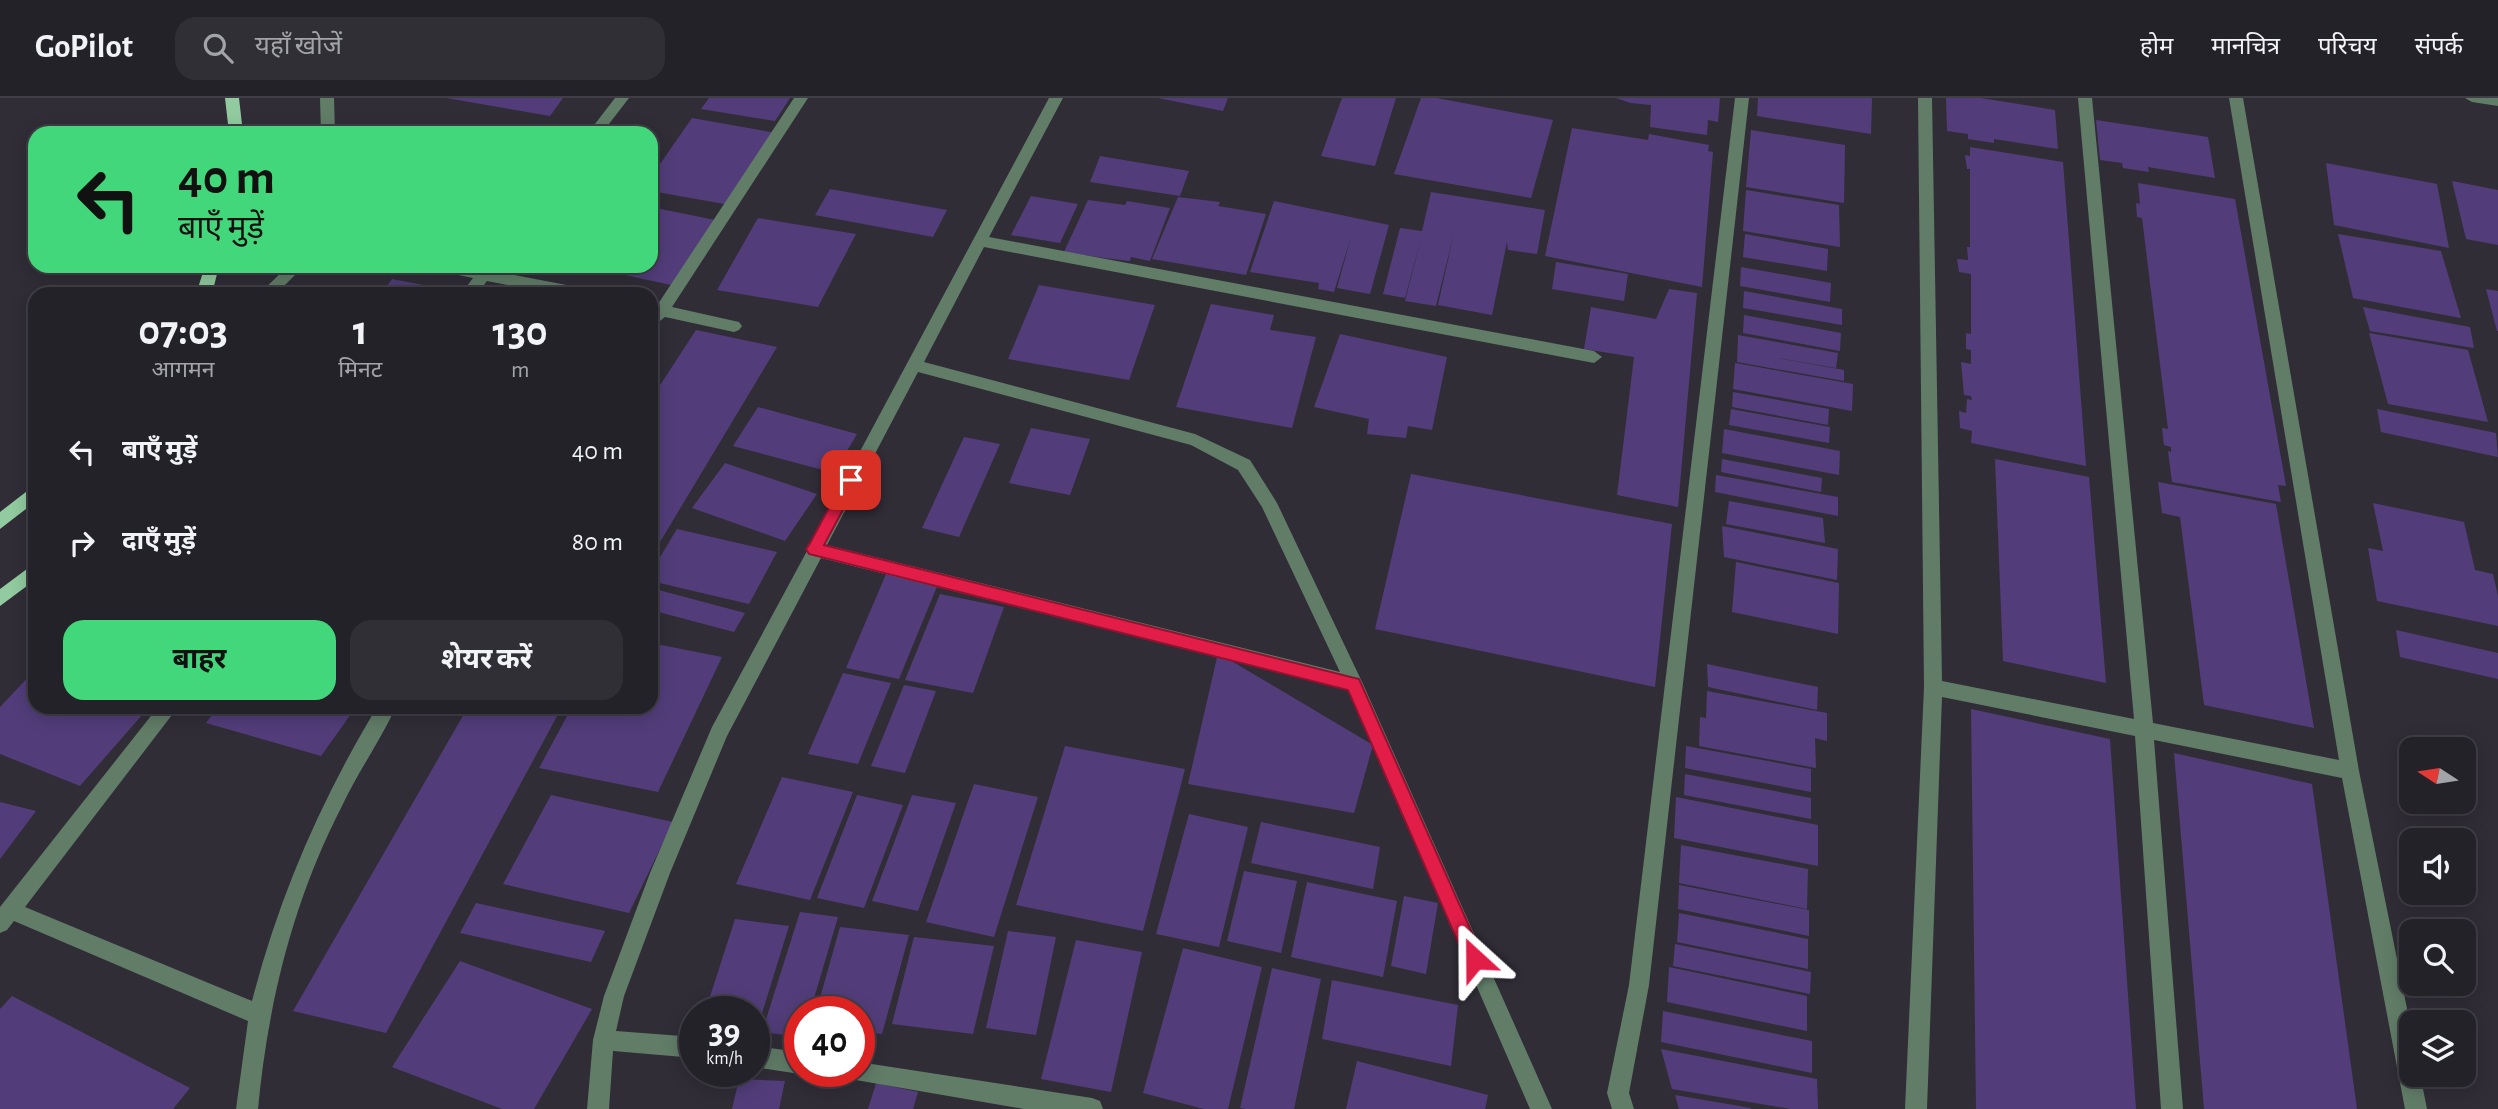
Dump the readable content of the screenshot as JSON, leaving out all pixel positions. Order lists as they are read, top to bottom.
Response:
{
  "north": "left",
  "page": {
    "header": "GoPilot",
    "search": "यहाँ खोजें",
    "nav": [
      "होम",
      "मानचित्र",
      "परिचय",
      "संपर्क"
    ],
    "turn": ["40 m", "बाएँ मुड़ें"],
    "eta": [
      "07:03",
      "आगमन",
      "1",
      "मिनट",
      "130",
      "m"
    ],
    "list": [
      {
        "name": "बाएँ मुड़ें",
        "value": "40 m"
      },
      {
        "name": "दाएँ मुड़ें",
        "value": "80 m"
      }
    ],
    "buttons": ["बाहर", "शेयर करें"],
    "speed": "39 km/h",
    "limit": "40"
  }
}
